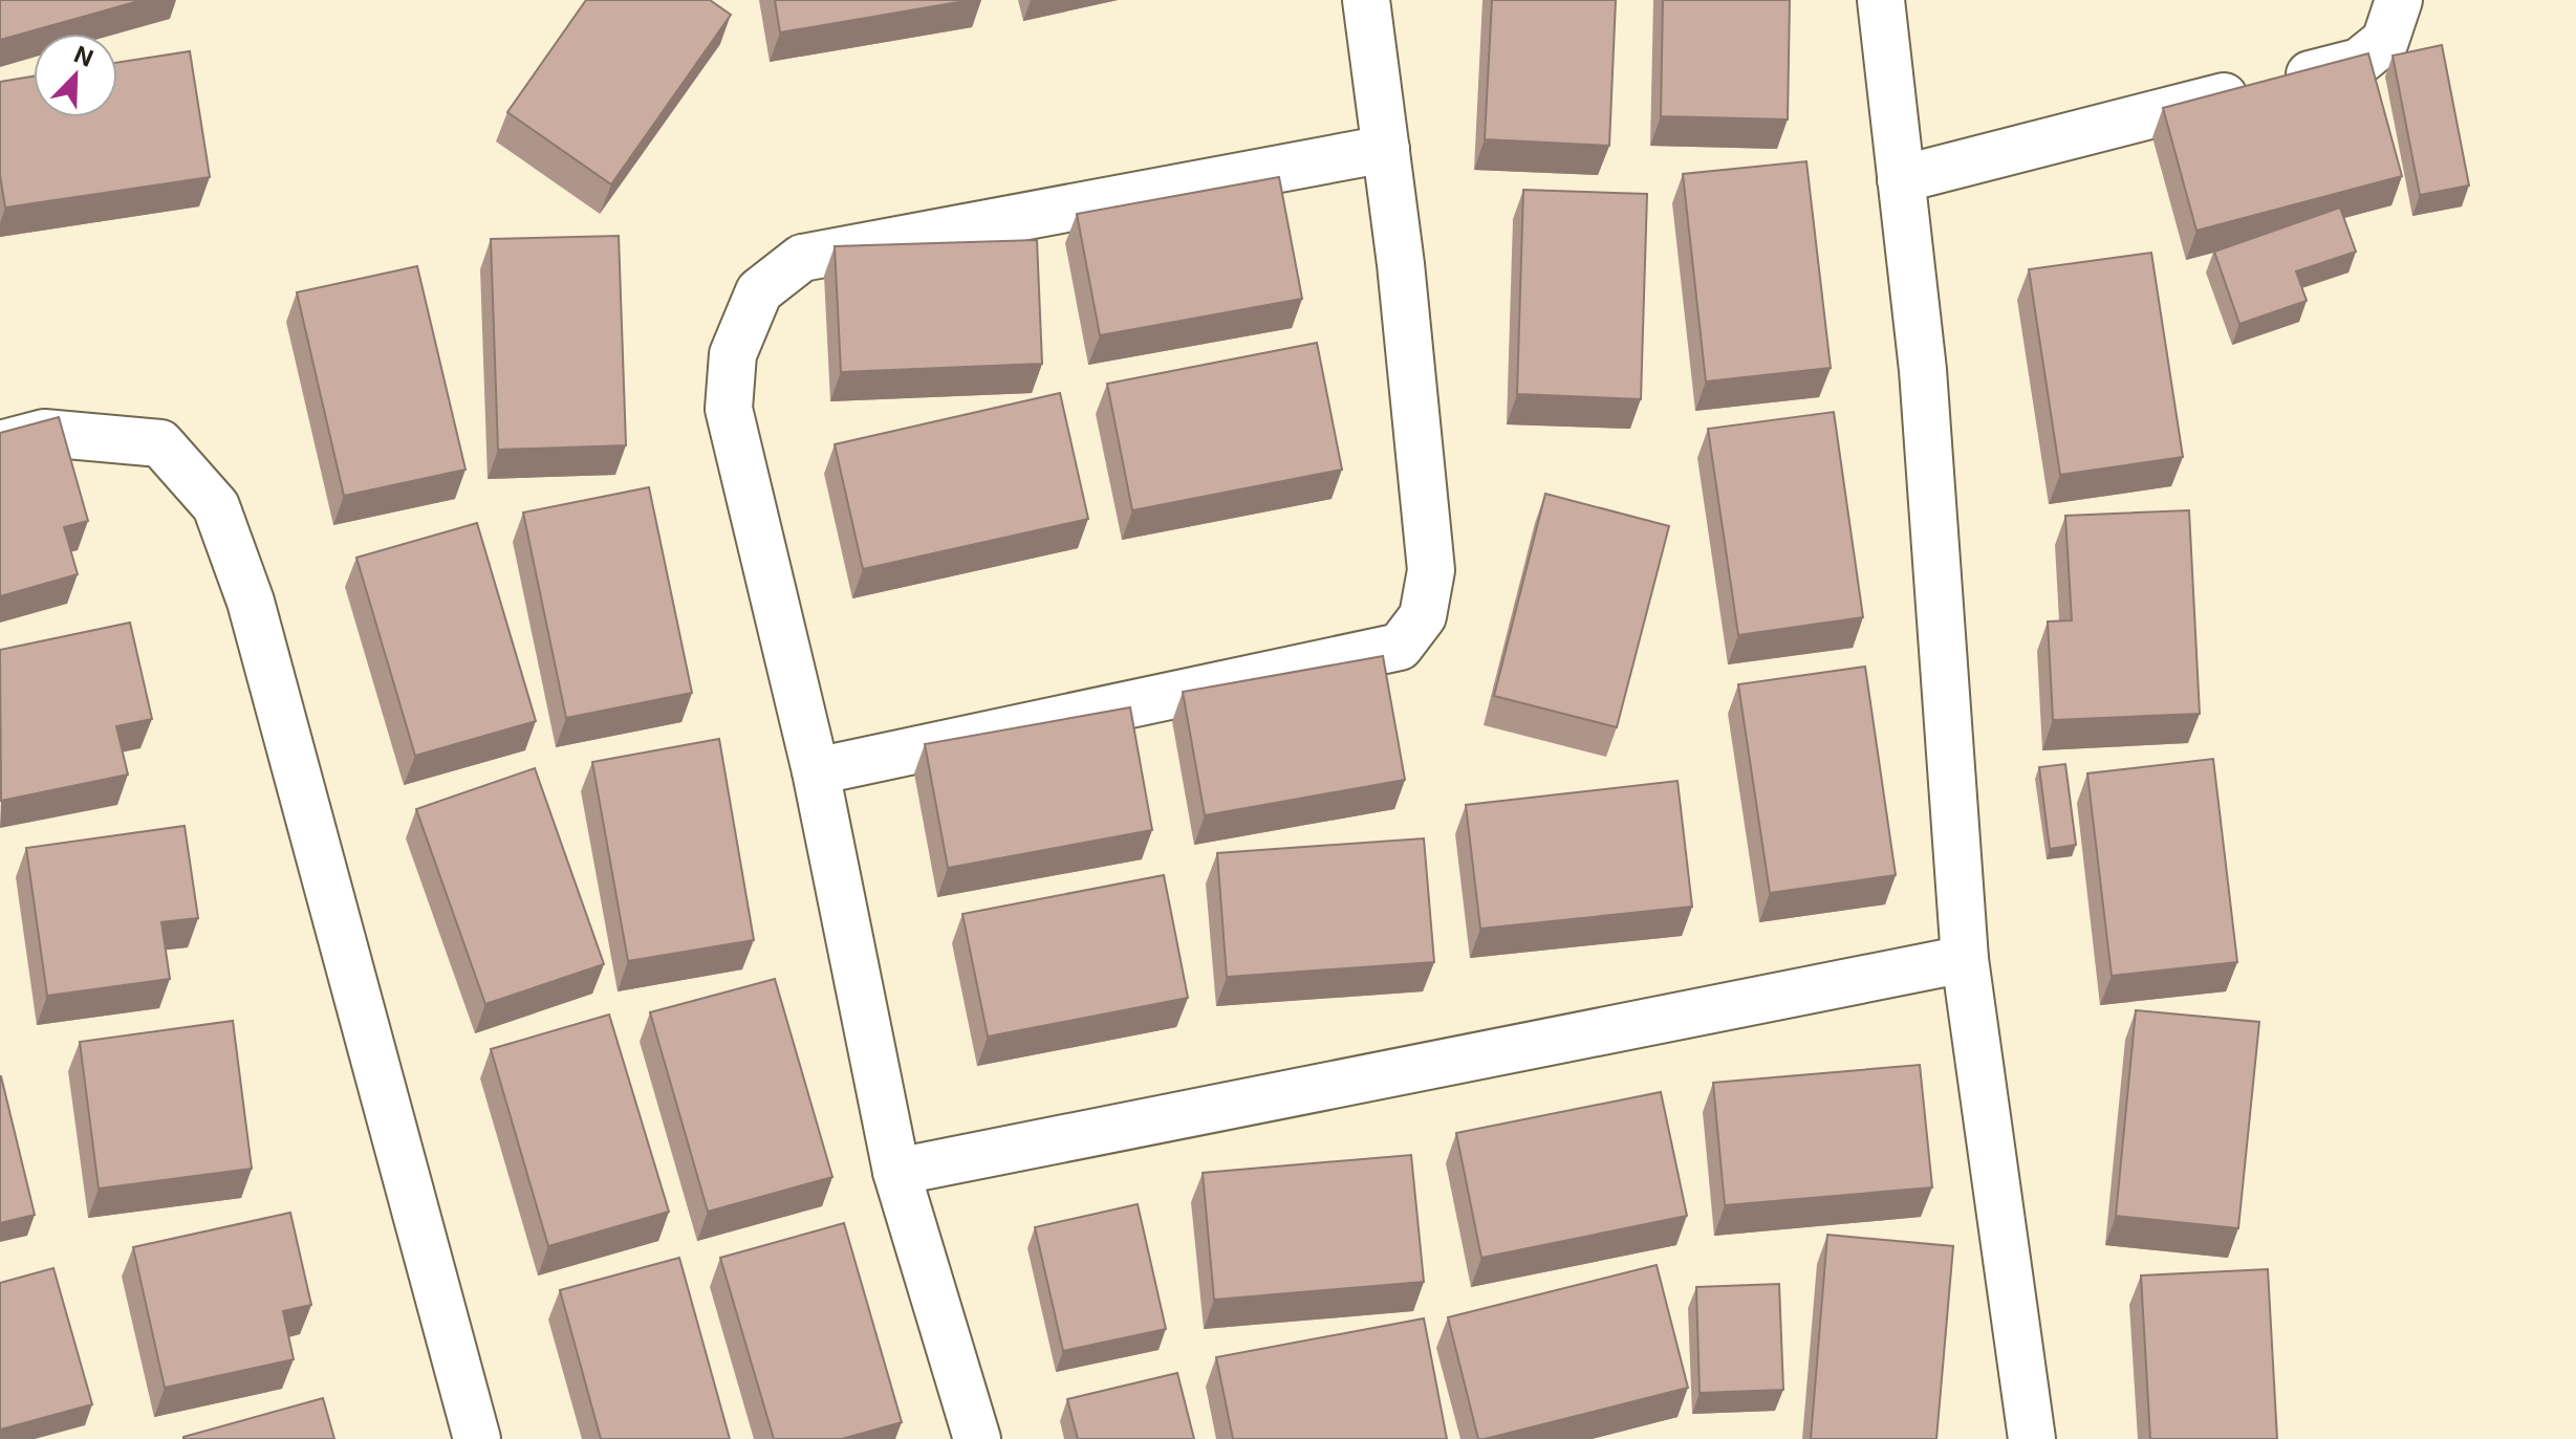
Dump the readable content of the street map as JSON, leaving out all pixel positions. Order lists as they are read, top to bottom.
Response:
{
  "north": "top right"
}
